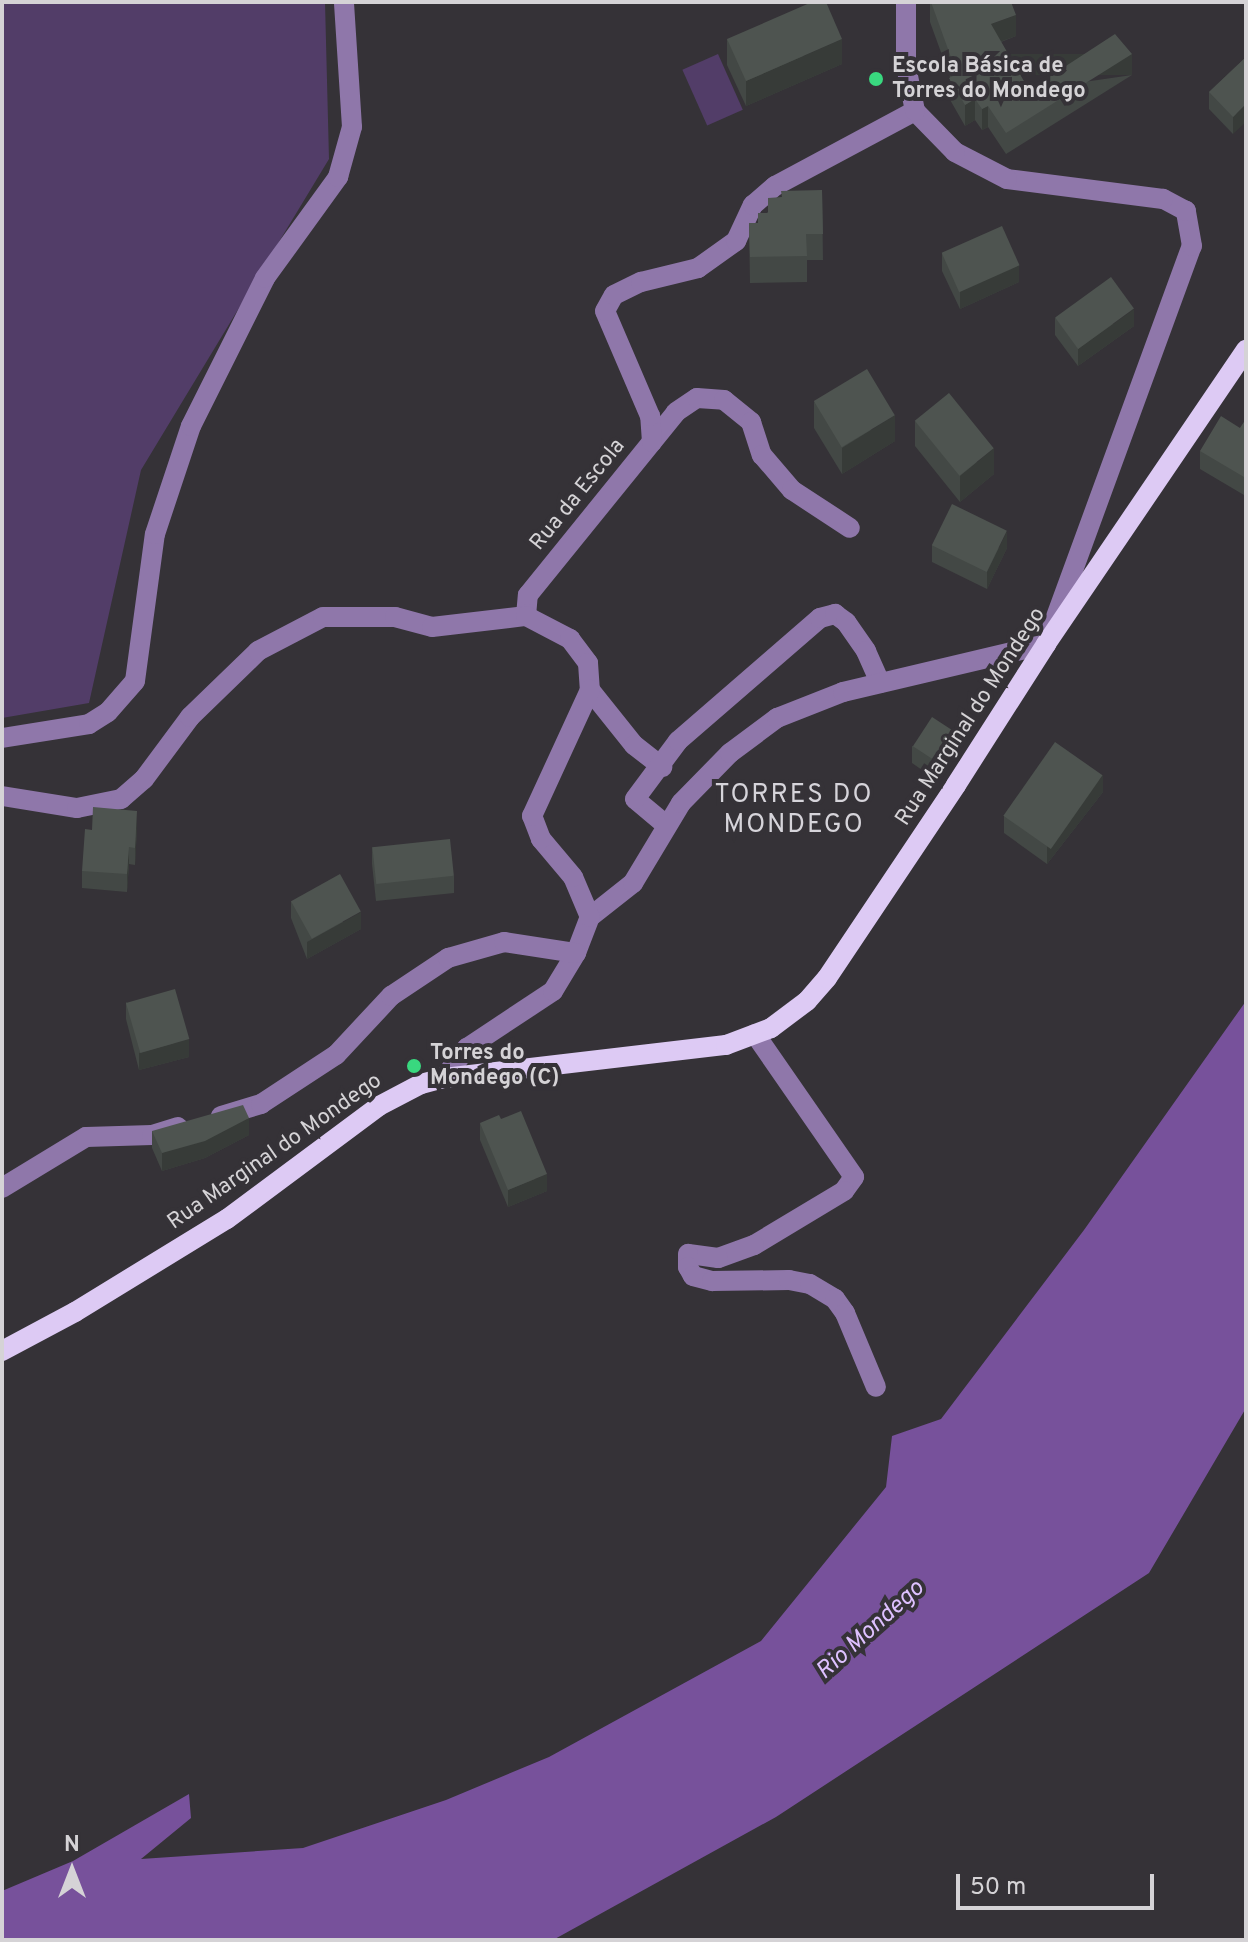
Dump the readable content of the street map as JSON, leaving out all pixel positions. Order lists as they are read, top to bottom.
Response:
{
  "streets": {
    "main road": ["Rua Marginal do Mondego"],
    "street": ["Rua da Escola"]
  },
  "districts": ["TORRES DO MONDEGO"],
  "water": ["Rio Mondego"],
  "places": ["Escola Básica de Torres do Mondego", "Torres do Mondego (C)"],
  "scale_bar": "50 m",
  "north": "top"
}
